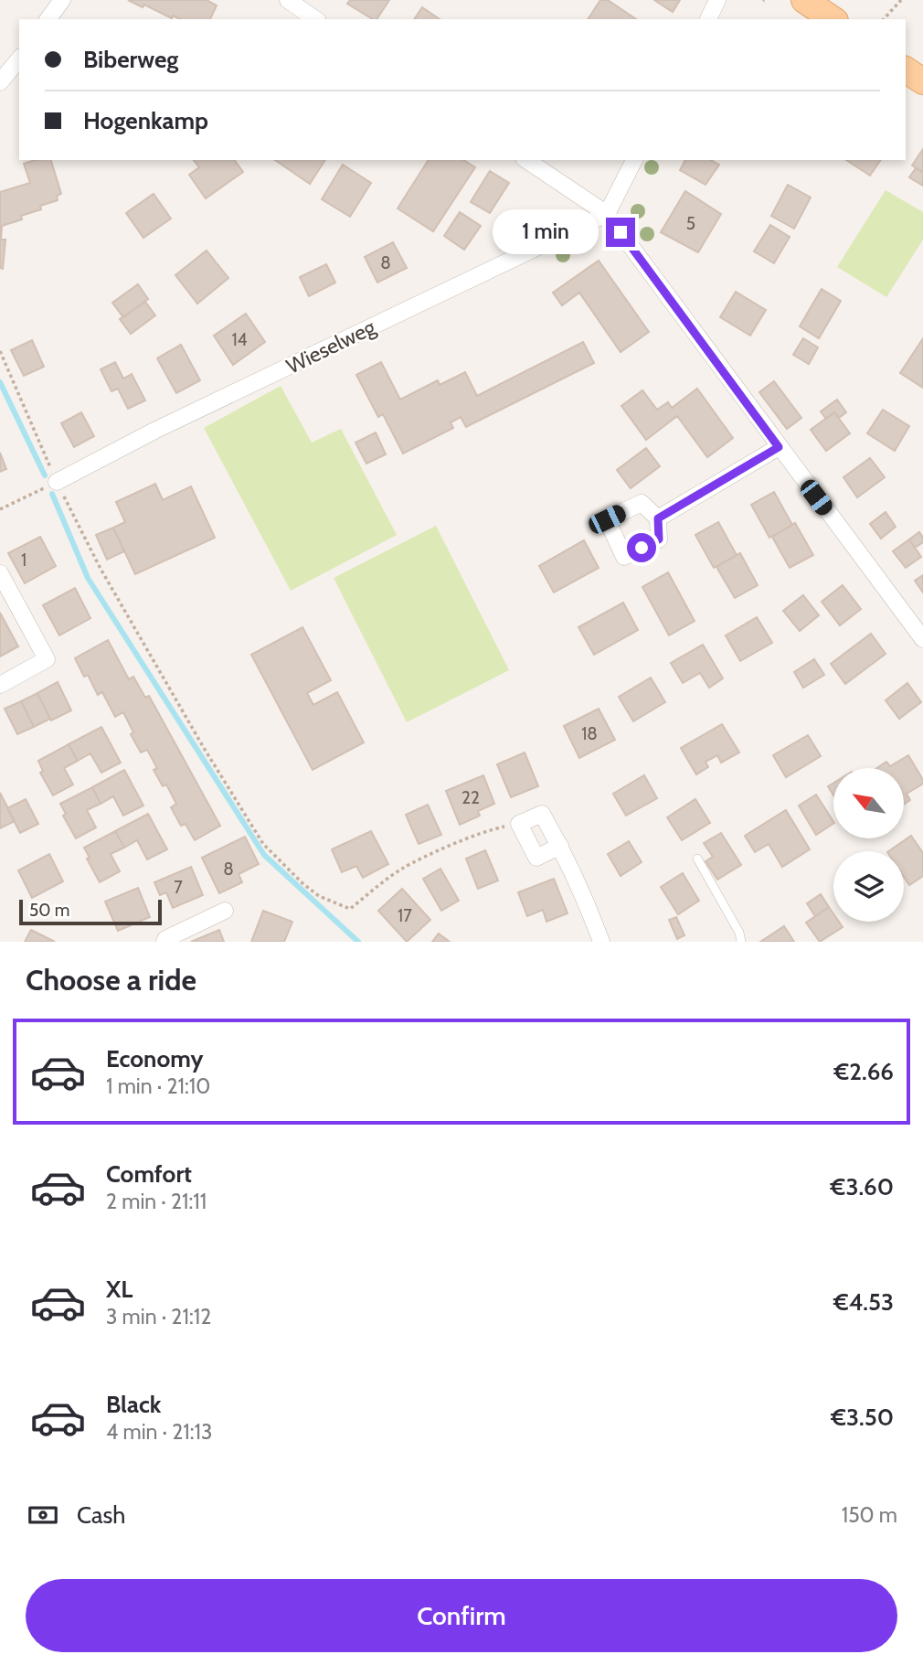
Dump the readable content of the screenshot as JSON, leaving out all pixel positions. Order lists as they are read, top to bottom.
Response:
{
  "streets": {
    "street": ["Wieselweg"]
  },
  "house_numbers": [
    "5",
    "8",
    "14",
    "1",
    "18",
    "22",
    "8",
    "7",
    "17"
  ],
  "scale_bar": "50 m",
  "north": "top left",
  "page": {
    "banner": ["Biberweg", "Hogenkamp"],
    "bubble": "1 min",
    "scale": "50 m",
    "heading": "Choose a ride",
    "list": [
      {
        "name": "Economy",
        "note": "1 min · 21:10",
        "value": "€2.66"
      },
      {
        "name": "Comfort",
        "note": "2 min · 21:11",
        "value": "€3.60"
      },
      {
        "name": "XL",
        "note": "3 min · 21:12",
        "value": "€4.53"
      },
      {
        "name": "Black",
        "note": "4 min · 21:13",
        "value": "€3.50"
      }
    ],
    "pay": ["Cash", "150 m"],
    "buttons": "Confirm"
  }
}
